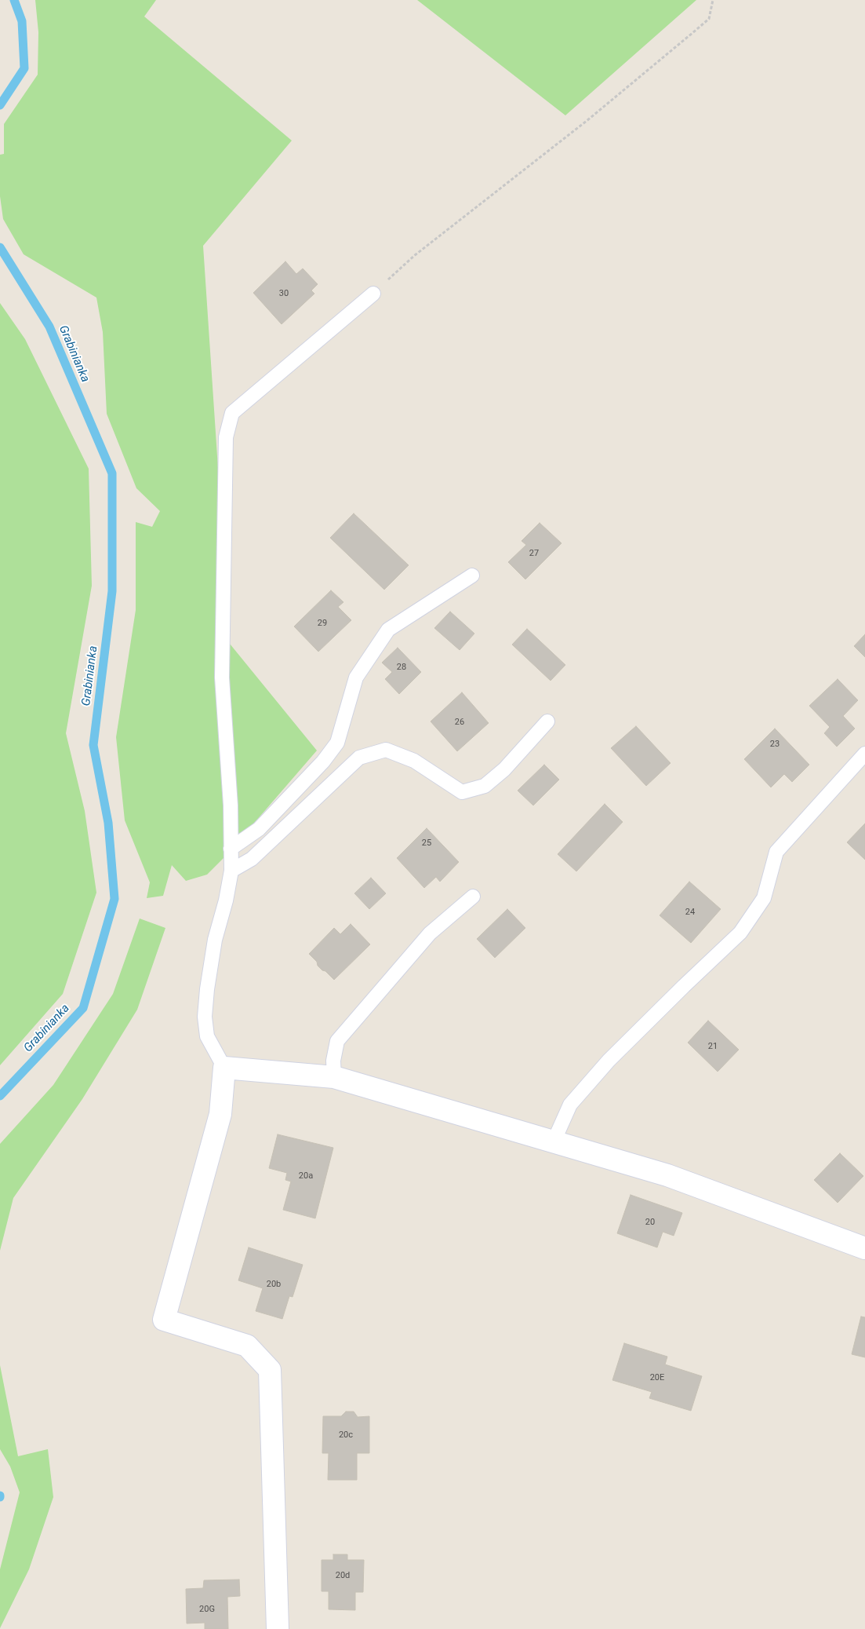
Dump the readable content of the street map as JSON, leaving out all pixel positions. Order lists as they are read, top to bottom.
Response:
{
  "water": ["Grabinianka"],
  "house_numbers": [
    "30",
    "27",
    "29",
    "28",
    "26",
    "23",
    "25",
    "24",
    "21",
    "20a",
    "20",
    "20b",
    "20E",
    "20c",
    "20d",
    "20G"
  ]
}
